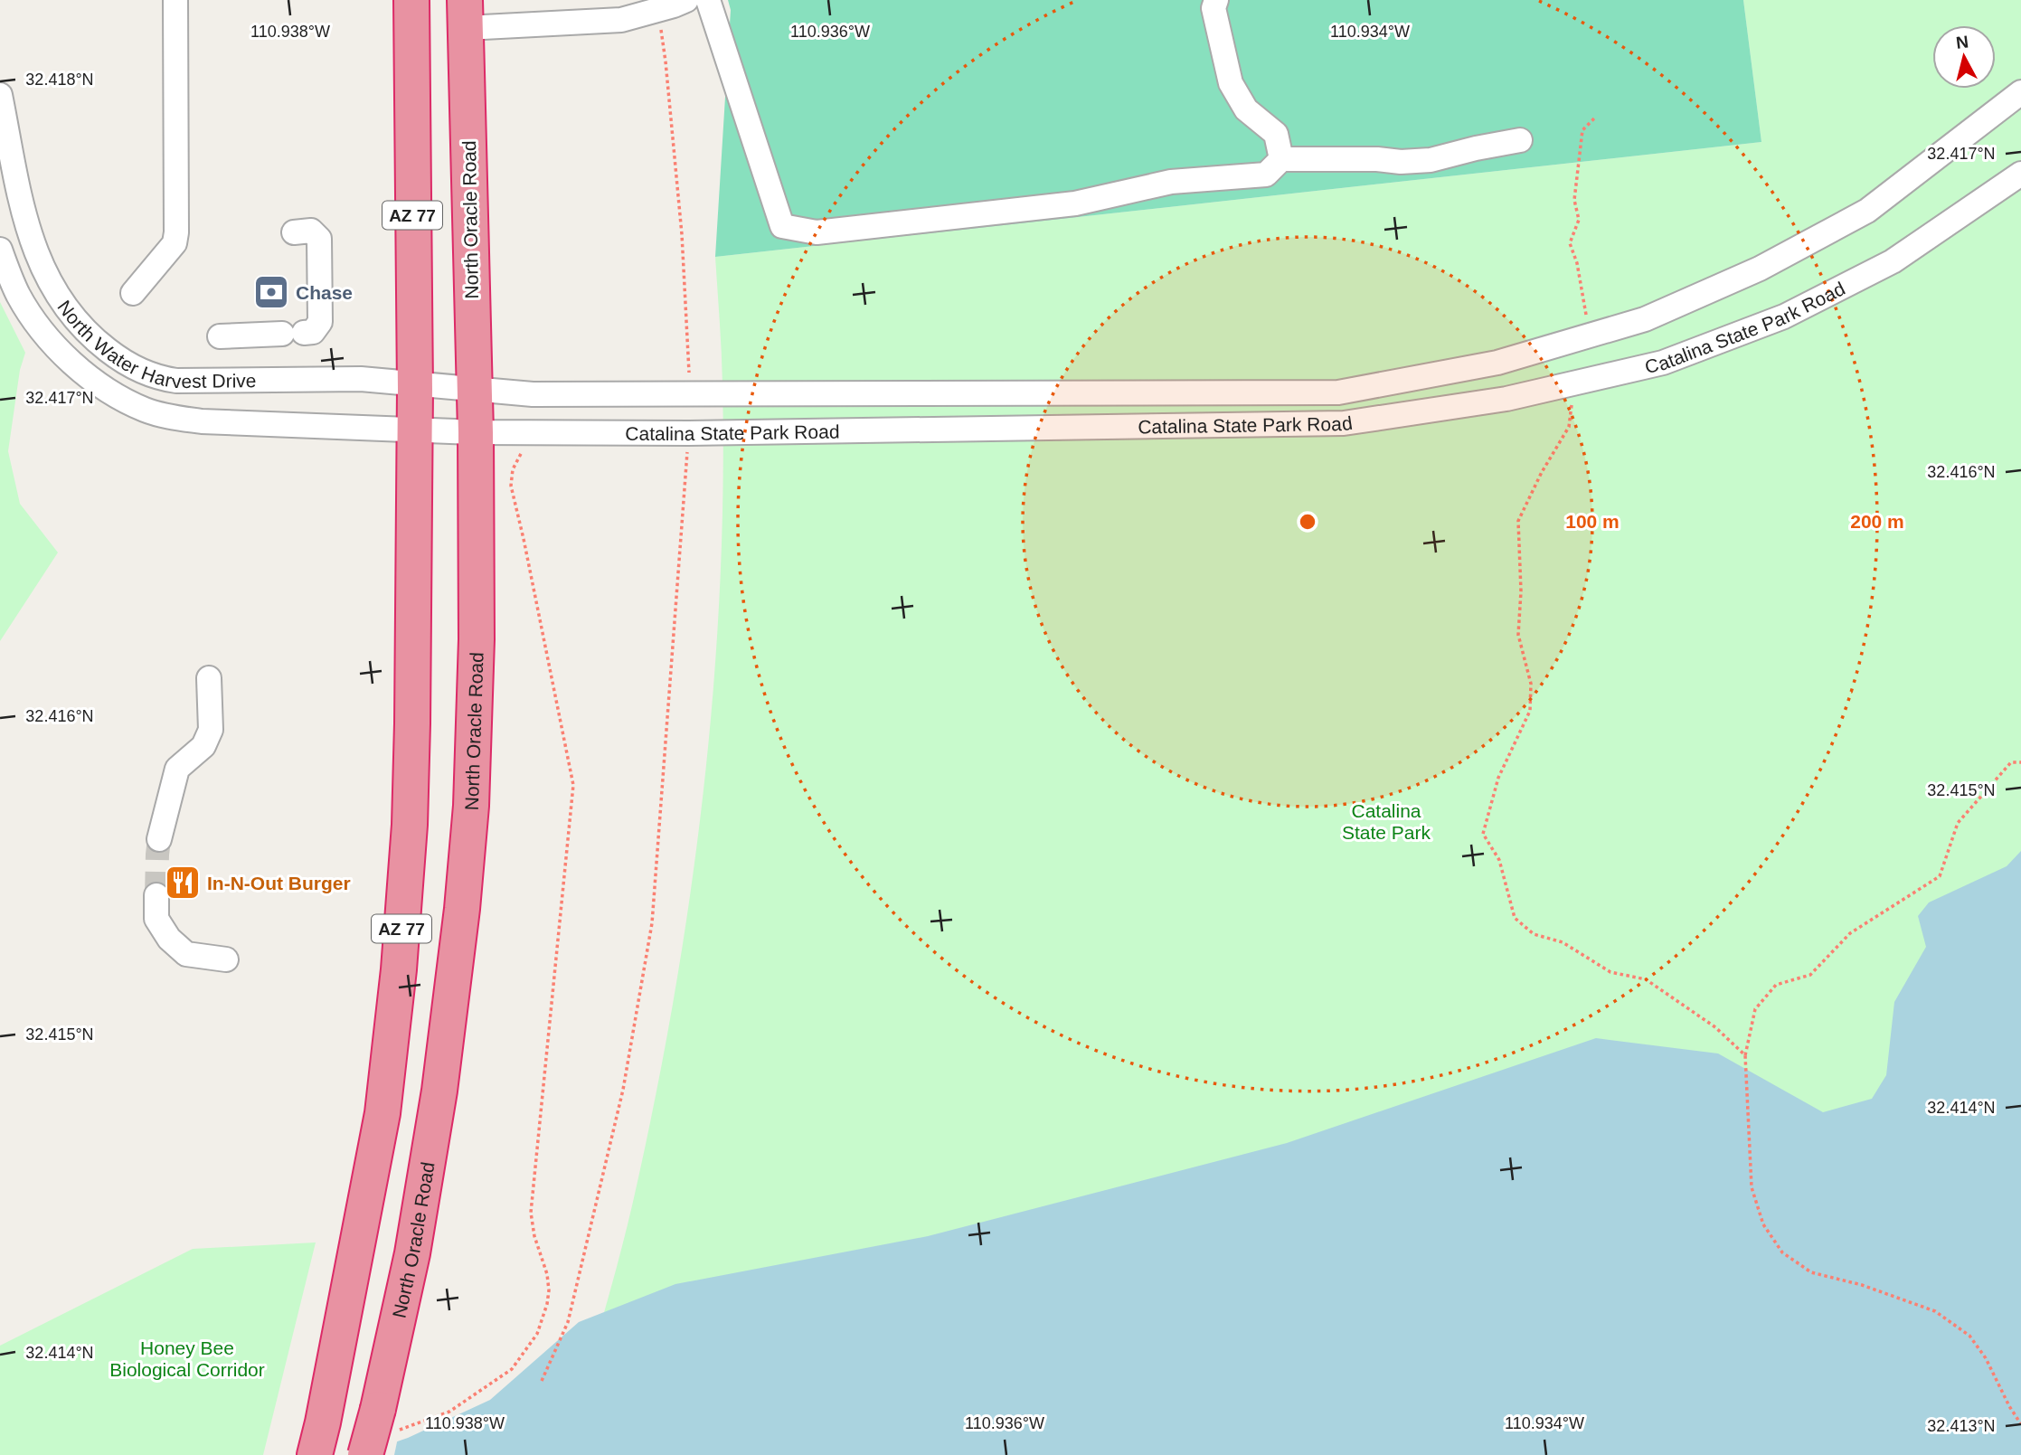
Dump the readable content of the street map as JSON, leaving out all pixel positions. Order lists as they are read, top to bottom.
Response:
{
  "streets": {
    "highway": ["AZ 77", "North Oracle Road"],
    "street": ["Catalina State Park Road", "North Water Harvest Drive"]
  },
  "crossings": [
    ["AZ 77", "Catalina State Park Road"],
    ["AZ 77", "North Water Harvest Drive"],
    ["North Oracle Road", "Catalina State Park Road"],
    ["North Oracle Road", "North Water Harvest Drive"],
    ["Catalina State Park Road", "North Water Harvest Drive"]
  ],
  "parks": ["Catalina State Park", "Honey Bee Biological Corridor"],
  "places": {
    "bank": ["Chase"],
    "restaurant": ["In-N-Out Burger"]
  },
  "north": "top",
  "coordinates": [
    "110.938°W",
    "110.936°W",
    "110.934°W",
    "32.418°N",
    "32.417°N",
    "32.416°N",
    "32.415°N",
    "32.414°N",
    "32.413°N"
  ],
  "rings": ["100 m", "200 m"]
}
